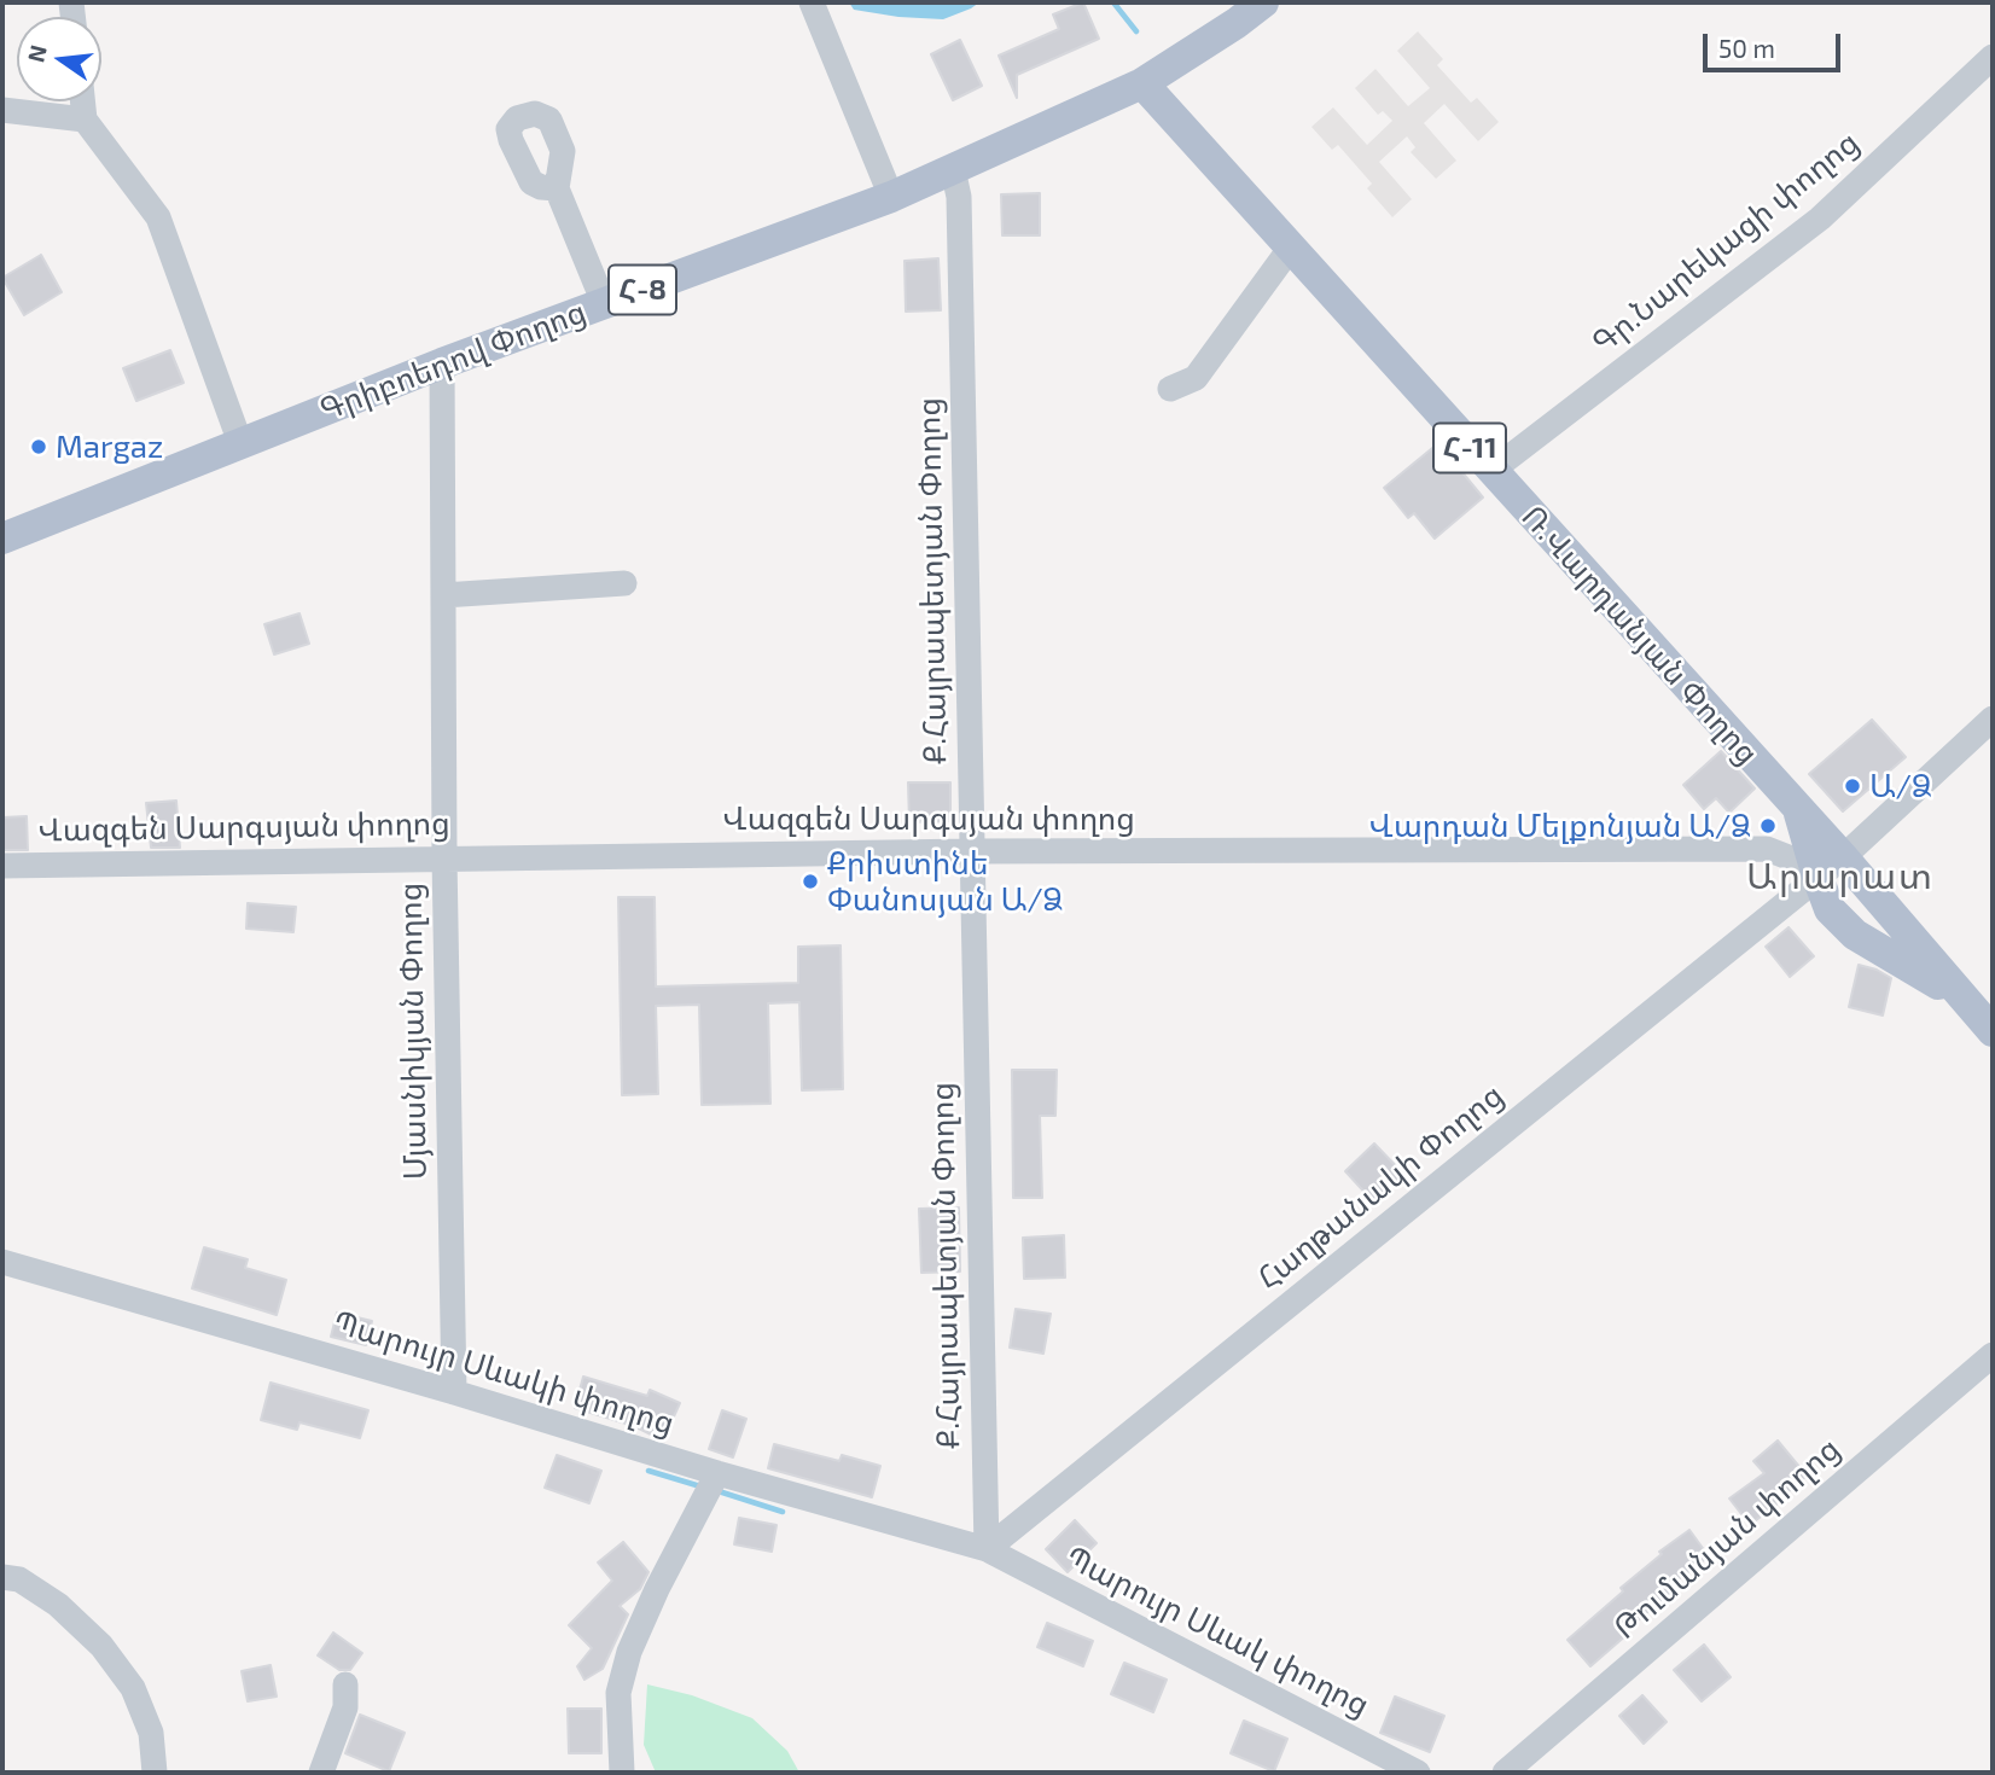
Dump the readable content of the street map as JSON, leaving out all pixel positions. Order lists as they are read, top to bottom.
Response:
{
  "streets": {
    "main road": [
      "Հ-8",
      "Գրիբոեդով Փողոց",
      "Հ-11",
      "Ռ.Վարդանյան Փողոց"
    ],
    "street": [
      "Գր.Նարեկացի փողոց",
      "Ք.Հայրապետյան Փողոց",
      "Վազգեն Սարգսյան փողոց",
      "Մյասնիկյան Փողոց",
      "Հաղթանակի Փողոց",
      "Պարույր Սևակի փողոց",
      "Թումանյան փողոց",
      "Պարույր Սևակ փողոց"
    ]
  },
  "crossings": [
    ["Գր.Նարեկացի փողոց", "Ռ.Վարդանյան Փողոց"],
    ["Գրիբոեդով Փողոց", "Ք.Հայրապետյան Փողոց"],
    ["Գրիբոեդով Փողոց", "Ռ.Վարդանյան Փողոց"],
    ["Գրիբոեդով Փողոց", "Մյասնիկյան Փողոց"],
    ["Հ-11", "Ռ.Վարդանյան Փողոց"],
    ["Հ-11", "Վազգեն Սարգսյան փողոց"],
    ["Հ-11", "Հաղթանակի Փողոց"],
    ["Ք.Հայրապետյան Փողոց", "Վազգեն Սարգսյան փողոց"],
    ["Ք.Հայրապետյան Փողոց", "Հաղթանակի Փողոց"],
    ["Ք.Հայրապետյան Փողոց", "Պարույր Սևակի փողոց"],
    ["Ք.Հայրապետյան Փողոց", "Պարույր Սևակ փողոց"],
    ["Վազգեն Սարգսյան փողոց", "Մյասնիկյան Փողոց"],
    ["Վազգեն Սարգսյան փողոց", "Հաղթանակի Փողոց"],
    ["Մյասնիկյան Փողոց", "Պարույր Սևակի փողոց"],
    ["Հաղթանակի Փողոց", "Պարույր Սևակի փողոց"],
    ["Հաղթանակի Փողոց", "Պարույր Սևակ փողոց"],
    ["Պարույր Սևակի փողոց", "Պարույր Սևակ փողոց"]
  ],
  "districts": ["Արարատ"],
  "places": [
    "Margaz",
    "Ա/Ձ",
    "Վարդան Մելքոնյան Ա/Ձ",
    "Քրիստինե Փանոսյան Ա/Ձ"
  ],
  "scale_bar": "50 m",
  "north": "left"
}
